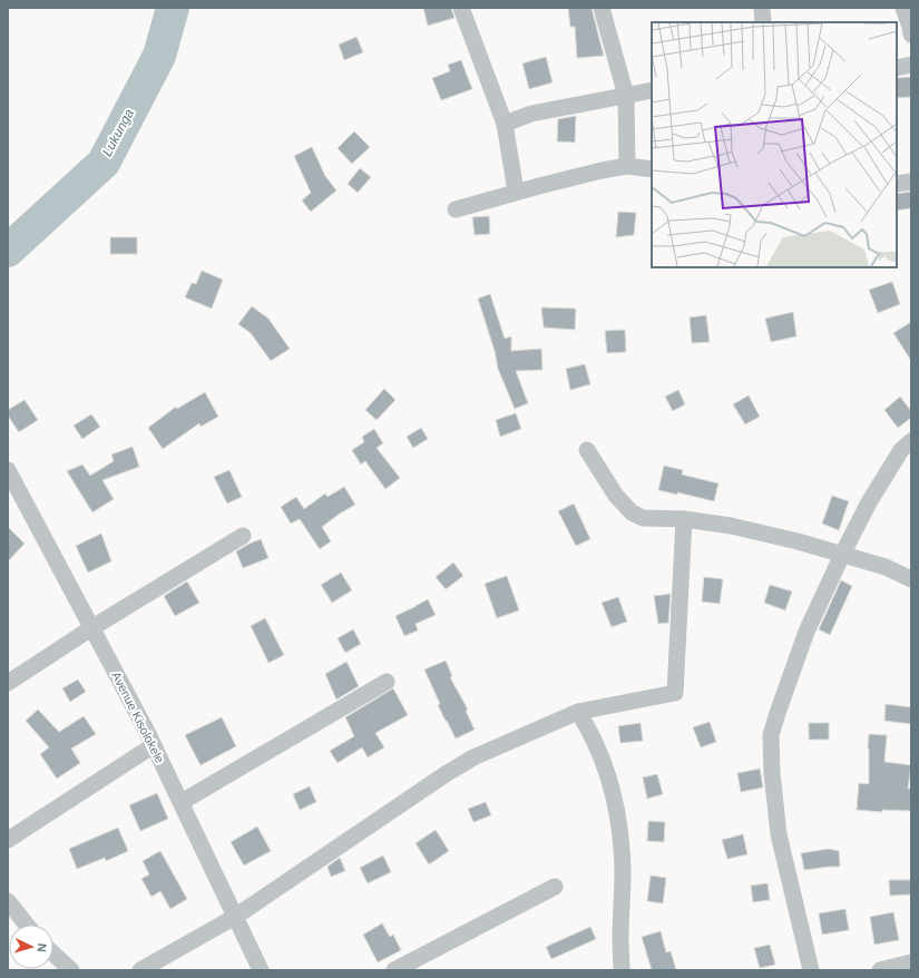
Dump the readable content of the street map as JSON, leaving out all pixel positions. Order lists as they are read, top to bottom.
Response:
{
  "streets": {
    "street": ["Avenue Kisolokele"]
  },
  "water": ["Lukunga"],
  "north": "right"
}
